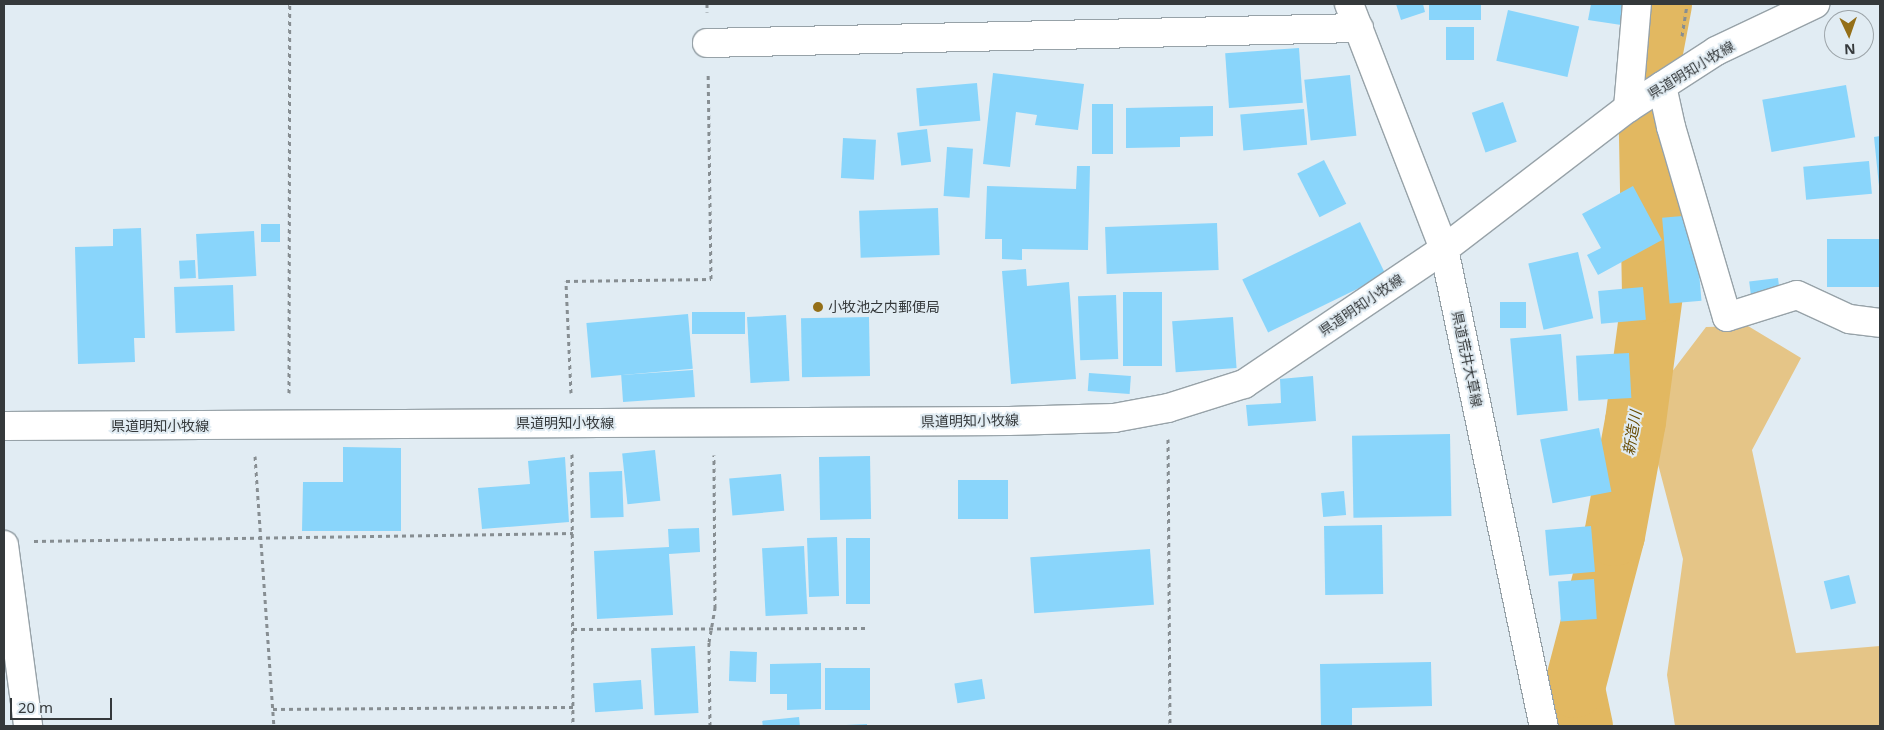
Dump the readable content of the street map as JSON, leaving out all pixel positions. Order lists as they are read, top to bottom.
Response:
{
  "streets": {
    "main road": ["県道明知小牧線", "県道荒井大草線"]
  },
  "crossings": [
    ["県道明知小牧線", "県道荒井大草線"]
  ],
  "water": ["新造川"],
  "places": ["小牧池之内郵便局"],
  "scale_bar": "20 m",
  "north": "bottom"
}
